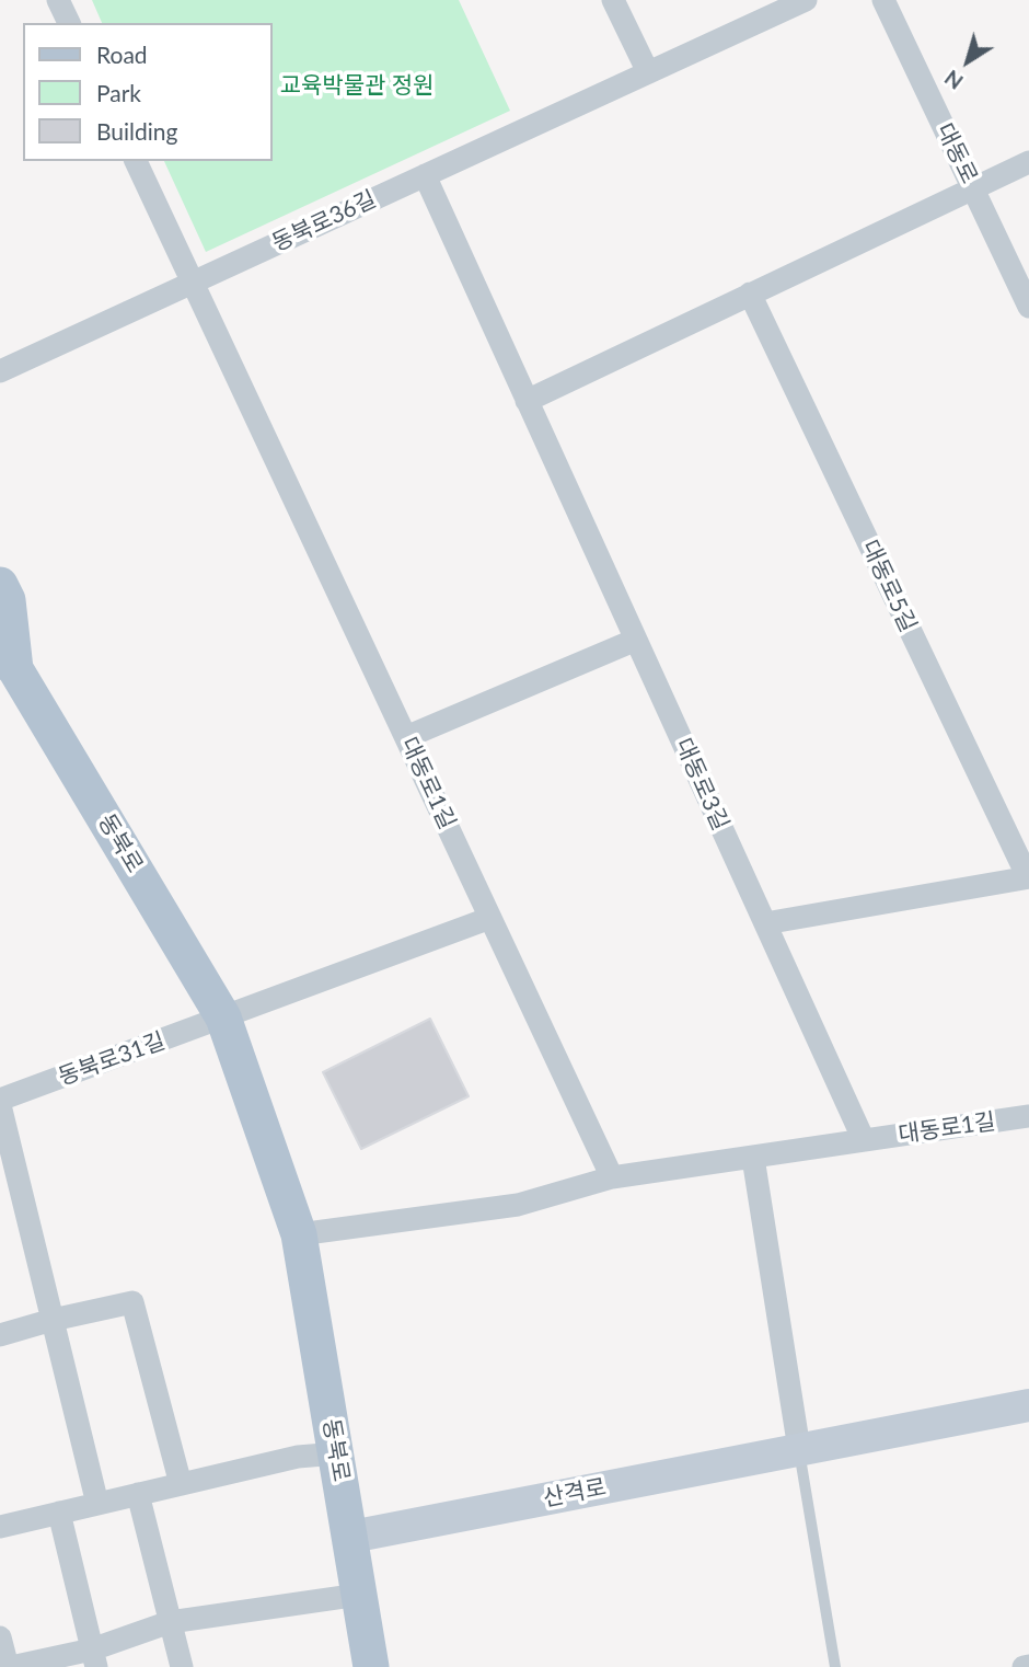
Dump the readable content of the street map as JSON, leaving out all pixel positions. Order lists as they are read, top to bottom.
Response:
{
  "streets": {
    "main road": ["동북로"],
    "street": [
      "대동로",
      "동북로36길",
      "대동로5길",
      "대동로1길",
      "대동로3길",
      "동북로31길",
      "산격로"
    ]
  },
  "crossings": [
    ["동북로36길", "대동로1길"],
    ["동북로36길", "대동로3길"],
    ["동북로", "동북로31길"],
    ["동북로", "산격로"]
  ],
  "parks": ["교육박물관 정원"],
  "legend": ["Road", "Park", "Building"],
  "north": "bottom left"
}
